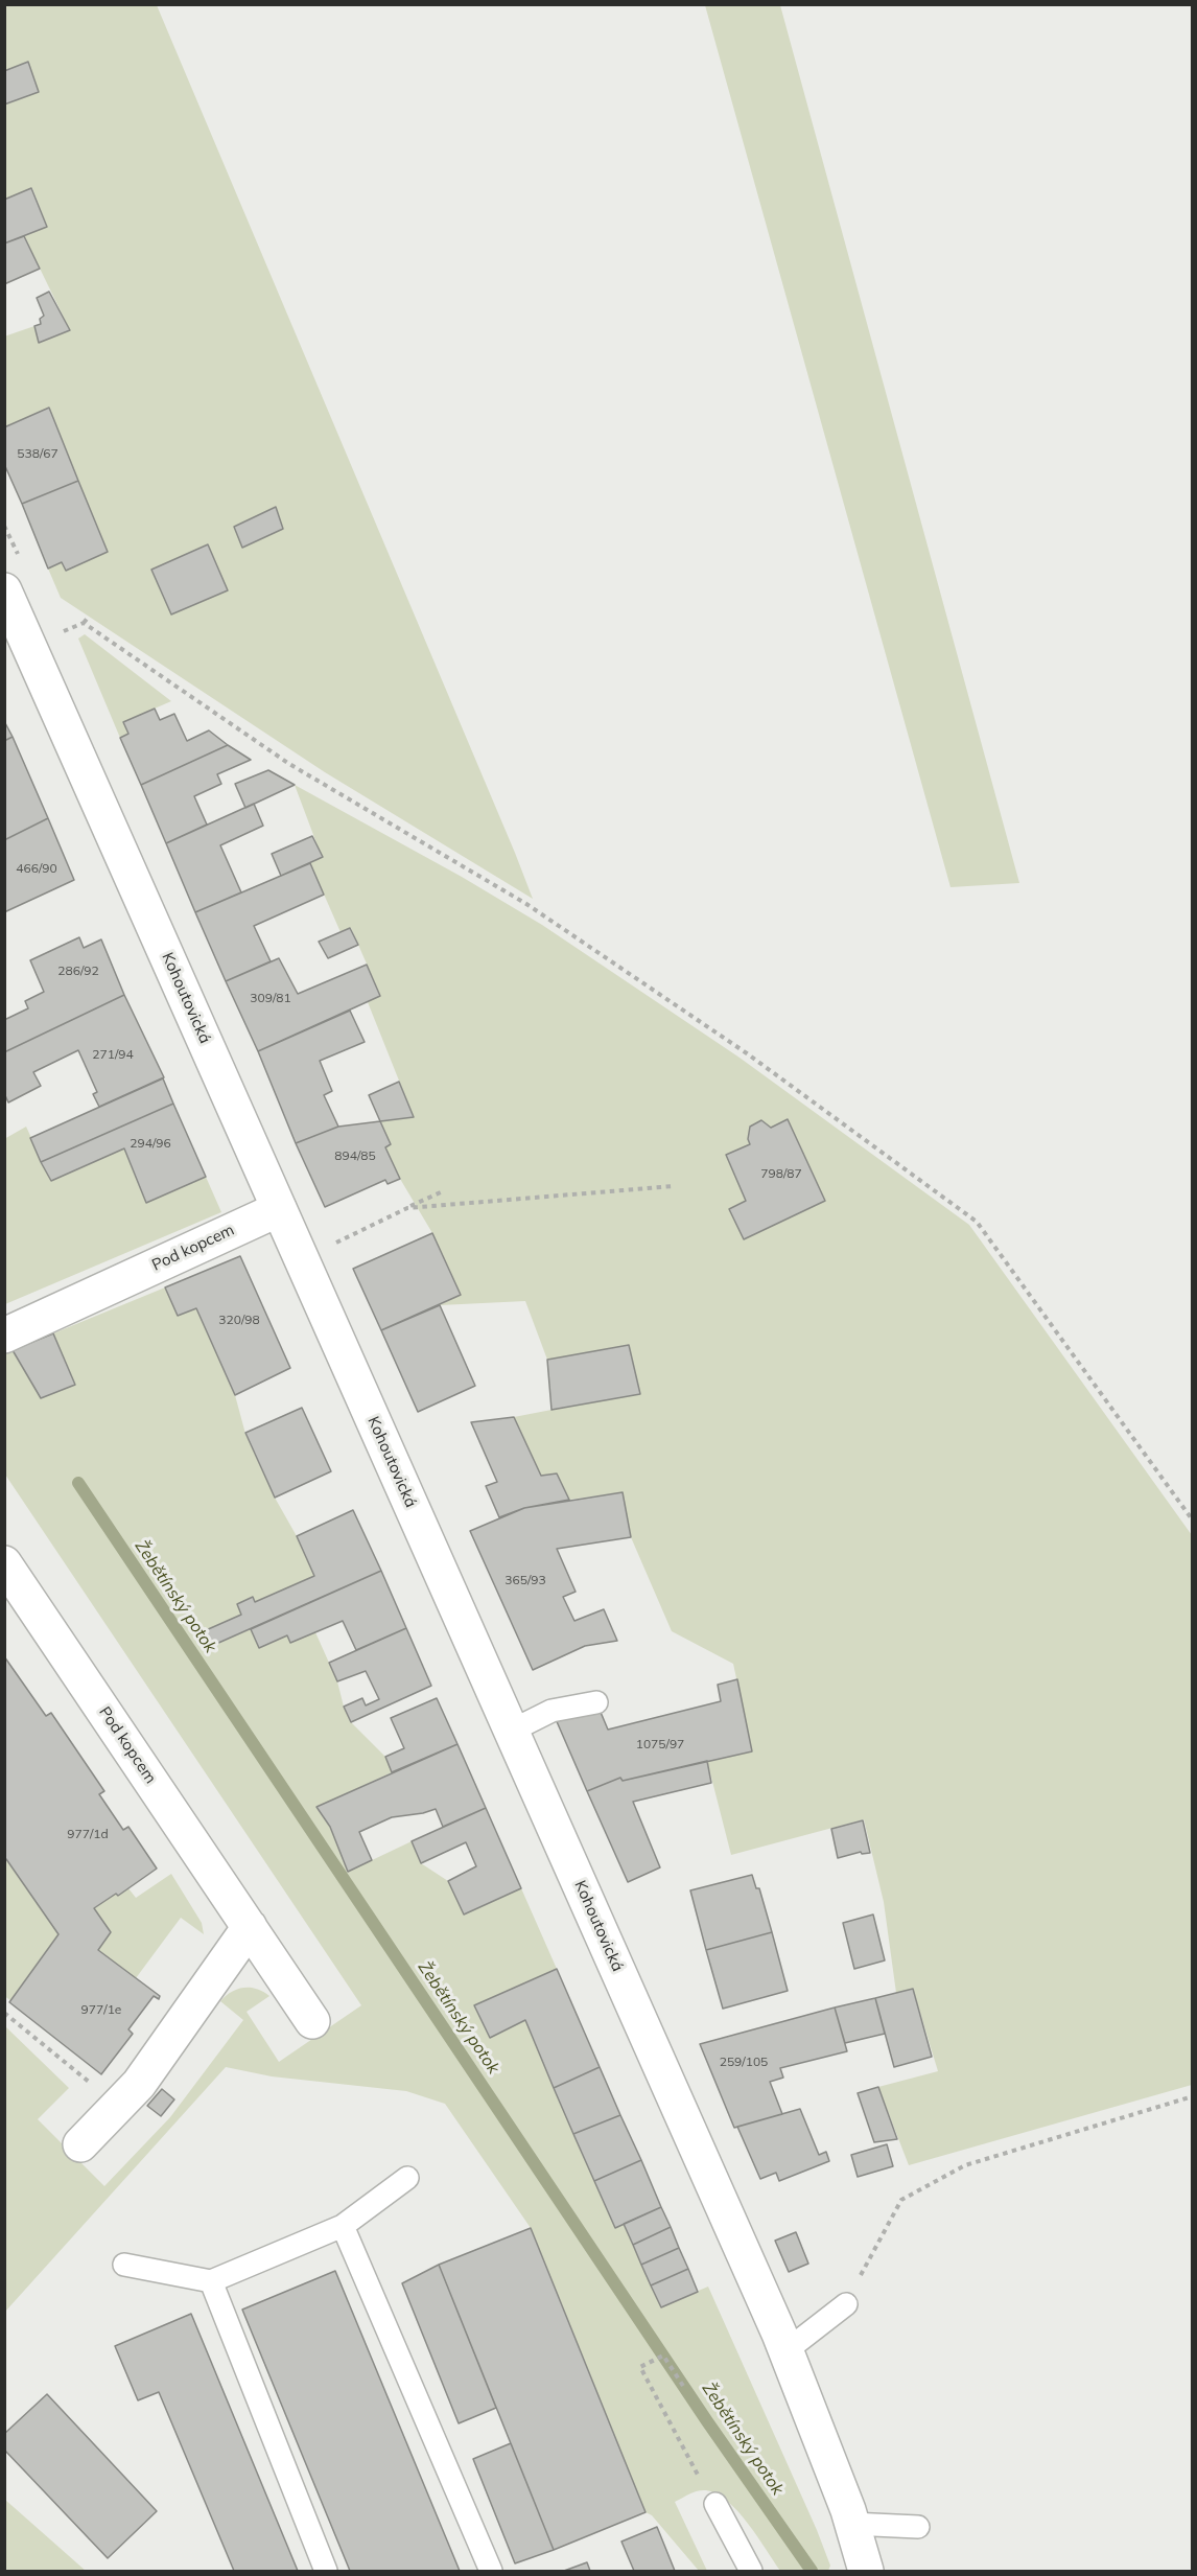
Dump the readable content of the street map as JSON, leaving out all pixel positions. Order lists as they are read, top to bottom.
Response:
{
  "streets": {
    "street": ["Kohoutovická", "Pod kopcem"]
  },
  "crossings": [
    ["Kohoutovická", "Pod kopcem"]
  ],
  "water": ["Žebětínský potok"],
  "house_numbers": [
    "538/67",
    "466/90",
    "286/92",
    "309/81",
    "271/94",
    "294/96",
    "894/85",
    "798/87",
    "320/98",
    "365/93",
    "1075/97",
    "977/1d",
    "977/1e",
    "259/105"
  ]
}
